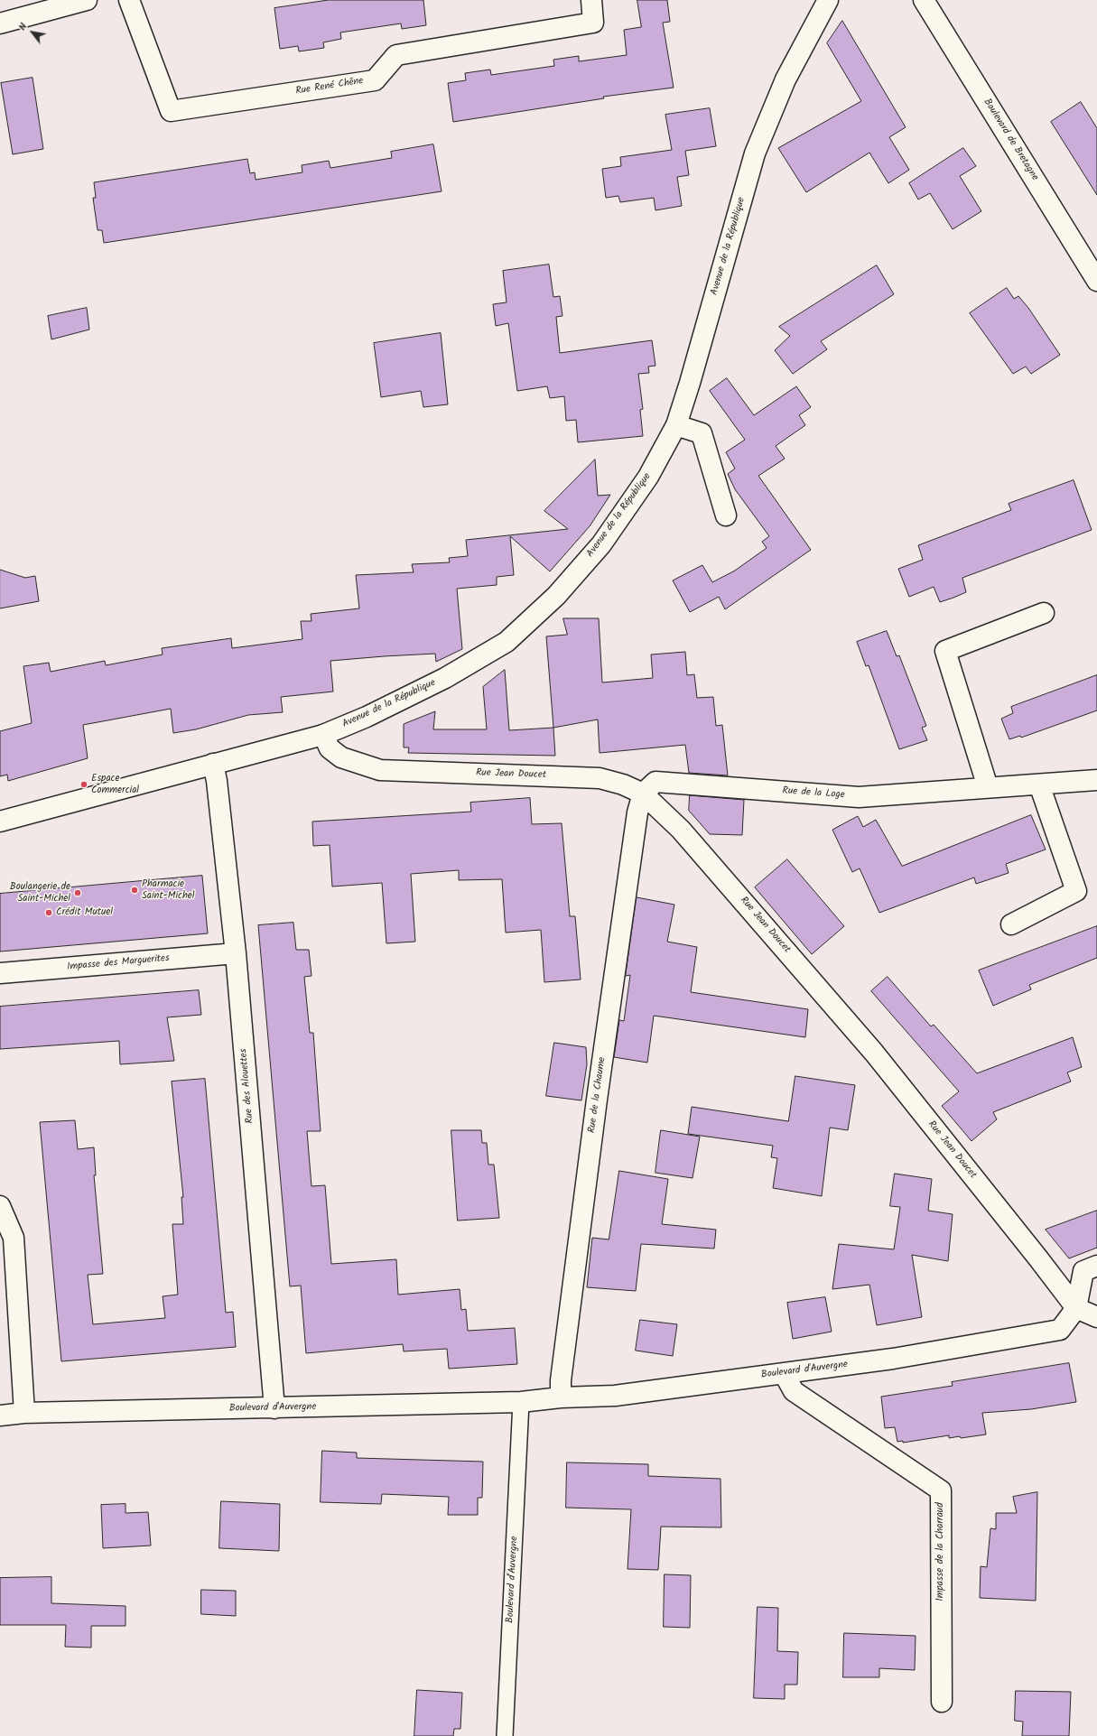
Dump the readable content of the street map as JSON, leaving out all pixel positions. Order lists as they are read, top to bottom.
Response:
{
  "streets": {
    "street": [
      "Rue René Chêne",
      "Boulevard de Bretagne",
      "Avenue de la République",
      "Rue Jean Doucet",
      "Rue de la Loge",
      "Impasse des Marguerites",
      "Rue des Alouettes",
      "Rue de la Chaume",
      "Boulevard d'Auvergne",
      "Impasse de la Charraud"
    ]
  },
  "crossings": [
    ["Avenue de la République", "Rue Jean Doucet"],
    ["Avenue de la République", "Rue des Alouettes"],
    ["Rue Jean Doucet", "Rue de la Loge"],
    ["Rue Jean Doucet", "Rue de la Chaume"],
    ["Rue Jean Doucet", "Boulevard d'Auvergne"],
    ["Rue de la Loge", "Rue de la Chaume"],
    ["Impasse des Marguerites", "Rue des Alouettes"],
    ["Rue des Alouettes", "Boulevard d'Auvergne"],
    ["Rue de la Chaume", "Boulevard d'Auvergne"],
    ["Boulevard d'Auvergne", "Impasse de la Charraud"]
  ],
  "places": [
    "Espace Commercial",
    "Pharmacie Saint-Michel",
    "Boulangerie de Saint-Michel",
    "Crédit Mutuel"
  ],
  "north": "top left"
}
